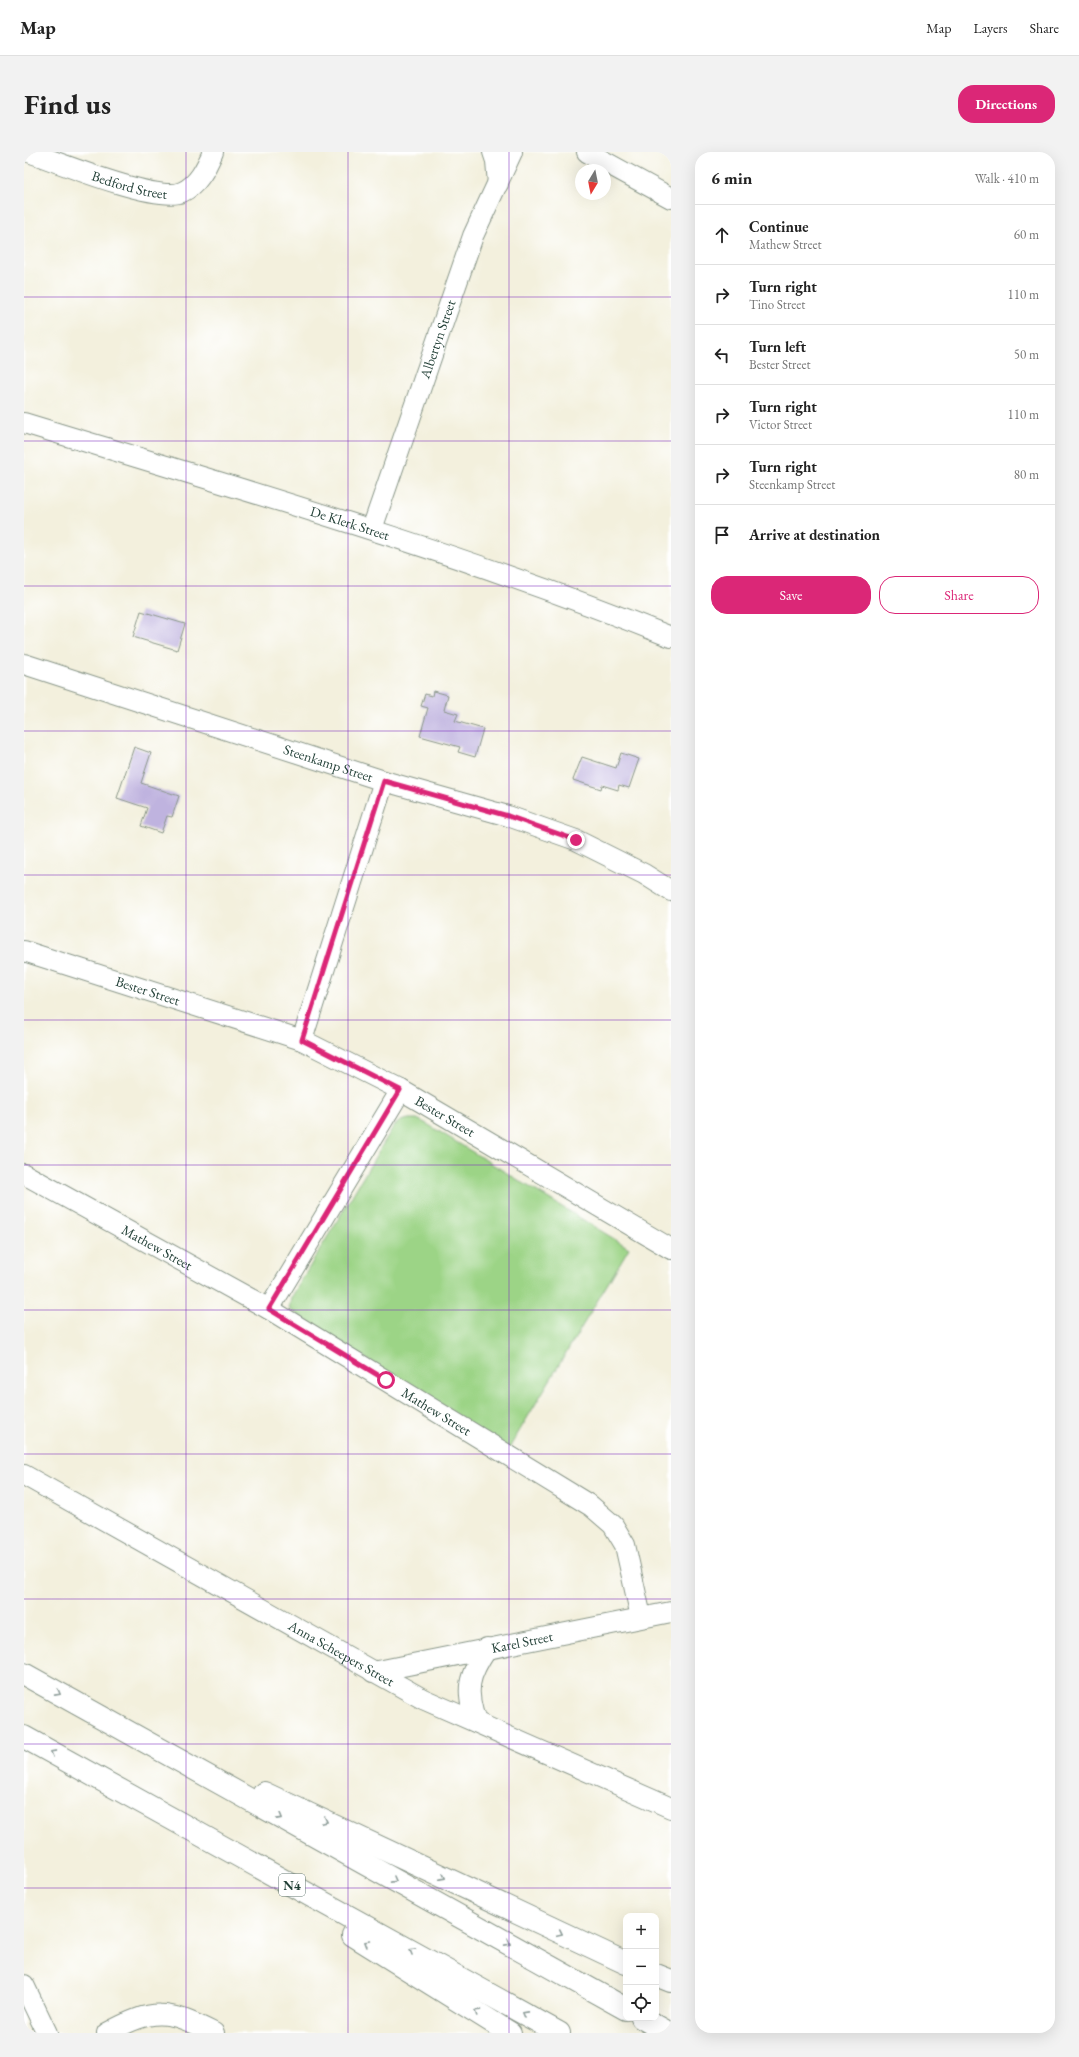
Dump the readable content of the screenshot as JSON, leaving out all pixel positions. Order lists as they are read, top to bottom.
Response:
{
  "streets": {
    "highway": ["N4"],
    "street": [
      "Bedford Street",
      "Albertyn Street",
      "De Klerk Street",
      "Steenkamp Street",
      "Bester Street",
      "Mathew Street",
      "Karel Street",
      "Anna Scheepers Street"
    ]
  },
  "crossings": [
    ["Albertyn Street", "De Klerk Street"],
    ["Mathew Street", "Karel Street"],
    ["Karel Street", "Anna Scheepers Street"]
  ],
  "north": "bottom",
  "page": {
    "header": "Map",
    "nav": ["Map", "Layers", "Share"],
    "buttons": [
      "Directions",
      ["Save", "Share"]
    ],
    "title": "Find us",
    "heading": ["6 min", "Walk · 410 m"],
    "list": [
      ["Continue", "Mathew Street", "60 m"],
      ["Turn right", "Tino Street", "110 m"],
      ["Turn left", "Bester Street", "50 m"],
      ["Turn right", "Victor Street", "110 m"],
      ["Turn right", "Steenkamp Street", "80 m"],
      "Arrive at destination"
    ],
    "map_buttons": ["+", "−"]
  }
}
